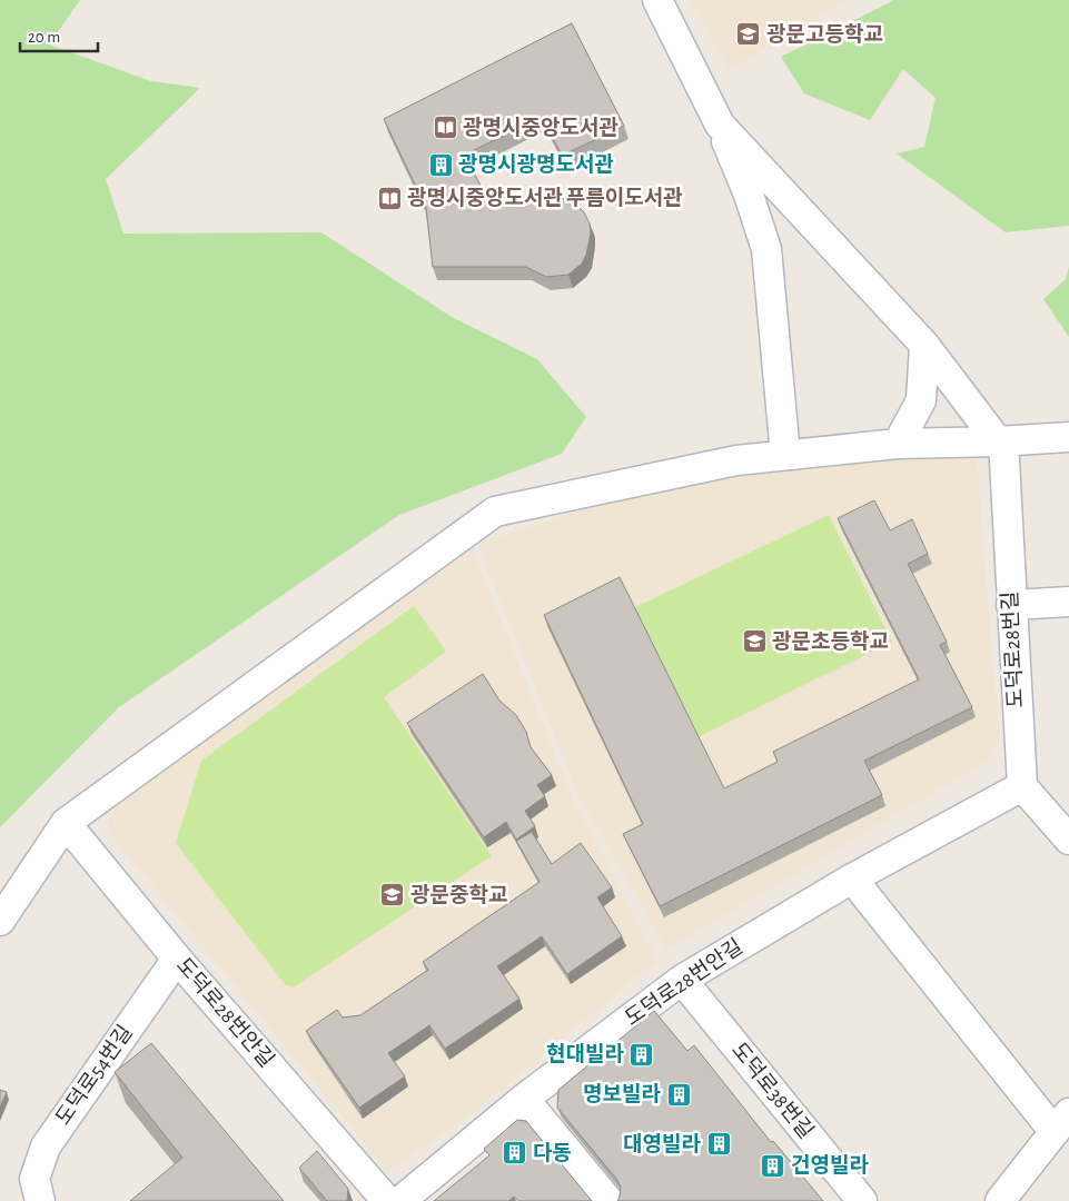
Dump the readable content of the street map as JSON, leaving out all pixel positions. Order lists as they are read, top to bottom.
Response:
{
  "streets": {
    "street": [
      "도덕로28번길",
      "도덕로28번안길",
      "도덕로54번길",
      "도덕로38번길"
    ]
  },
  "crossings": [
    ["도덕로28번길", "도덕로28번안길"],
    ["도덕로28번안길", "도덕로54번길"],
    ["도덕로28번안길", "도덕로38번길"]
  ],
  "places": {
    "school or university": ["광문고등학교", "광문초등학교", "광문중학교"],
    "library": ["광명시중앙도서관", "광명시중앙도서관 푸름이도서관"],
    "building": [
      "광명시광명도서관",
      "현대빌라",
      "명보빌라",
      "대영빌라",
      "다동",
      "건영빌라"
    ]
  },
  "scale_bar": "20 m"
}
